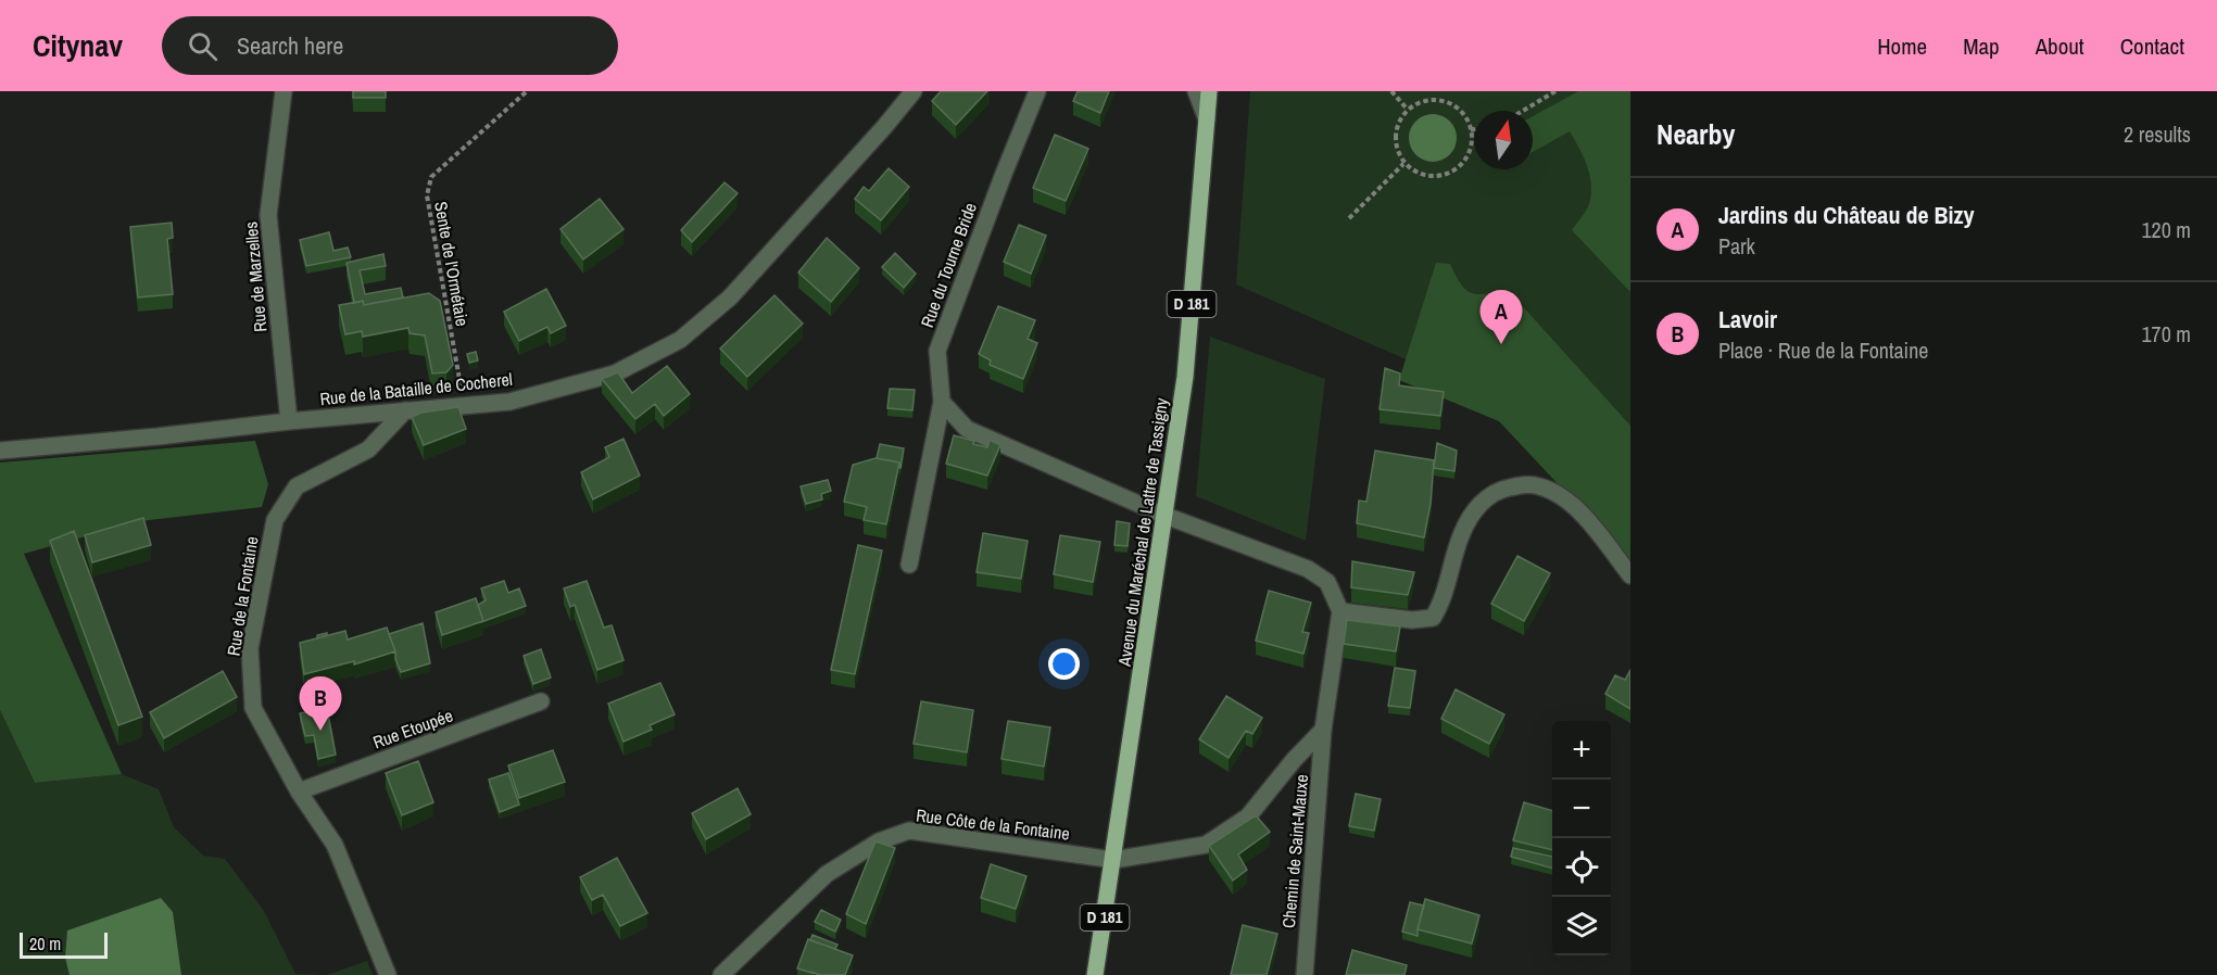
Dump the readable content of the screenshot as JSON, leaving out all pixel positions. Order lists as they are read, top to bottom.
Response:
{
  "streets": {
    "main road": ["D 181", "Avenue du Maréchal de Lattre de Tassigny"],
    "street": [
      "Rue du Tourne Bride",
      "Rue de Marzelles",
      "Rue de la Bataille de Cocherel",
      "Rue de la Fontaine",
      "Rue Etoupée",
      "Rue Côte de la Fontaine",
      "Chemin de Saint-Mauxe"
    ],
    "path": ["Sente de l'Ormétaie"]
  },
  "crossings": [
    ["Sente de l'Ormétaie", "Rue de la Bataille de Cocherel"],
    ["Rue de Marzelles", "Rue de la Bataille de Cocherel"],
    ["Rue de la Bataille de Cocherel", "Rue de la Fontaine"],
    ["Avenue du Maréchal de Lattre de Tassigny", "Rue Côte de la Fontaine"],
    ["Rue de la Fontaine", "Rue Etoupée"],
    ["Rue Côte de la Fontaine", "Chemin de Saint-Mauxe"]
  ],
  "scale_bar": "20 m",
  "north": "top",
  "page": {
    "header": "Citynav",
    "search": "Search here",
    "nav": [
      "Home",
      "Map",
      "About",
      "Contact"
    ],
    "heading": ["Nearby", "2 results"],
    "list": [
      {
        "mark": "A",
        "name": "Jardins du Château de Bizy",
        "note": "Park",
        "value": "120 m"
      },
      {
        "mark": "B",
        "name": "Lavoir",
        "note": "Place · Rue de la Fontaine",
        "value": "170 m"
      }
    ],
    "pins": ["A", "B"],
    "map_buttons": ["+", "−"],
    "scale": "20 m"
  }
}
